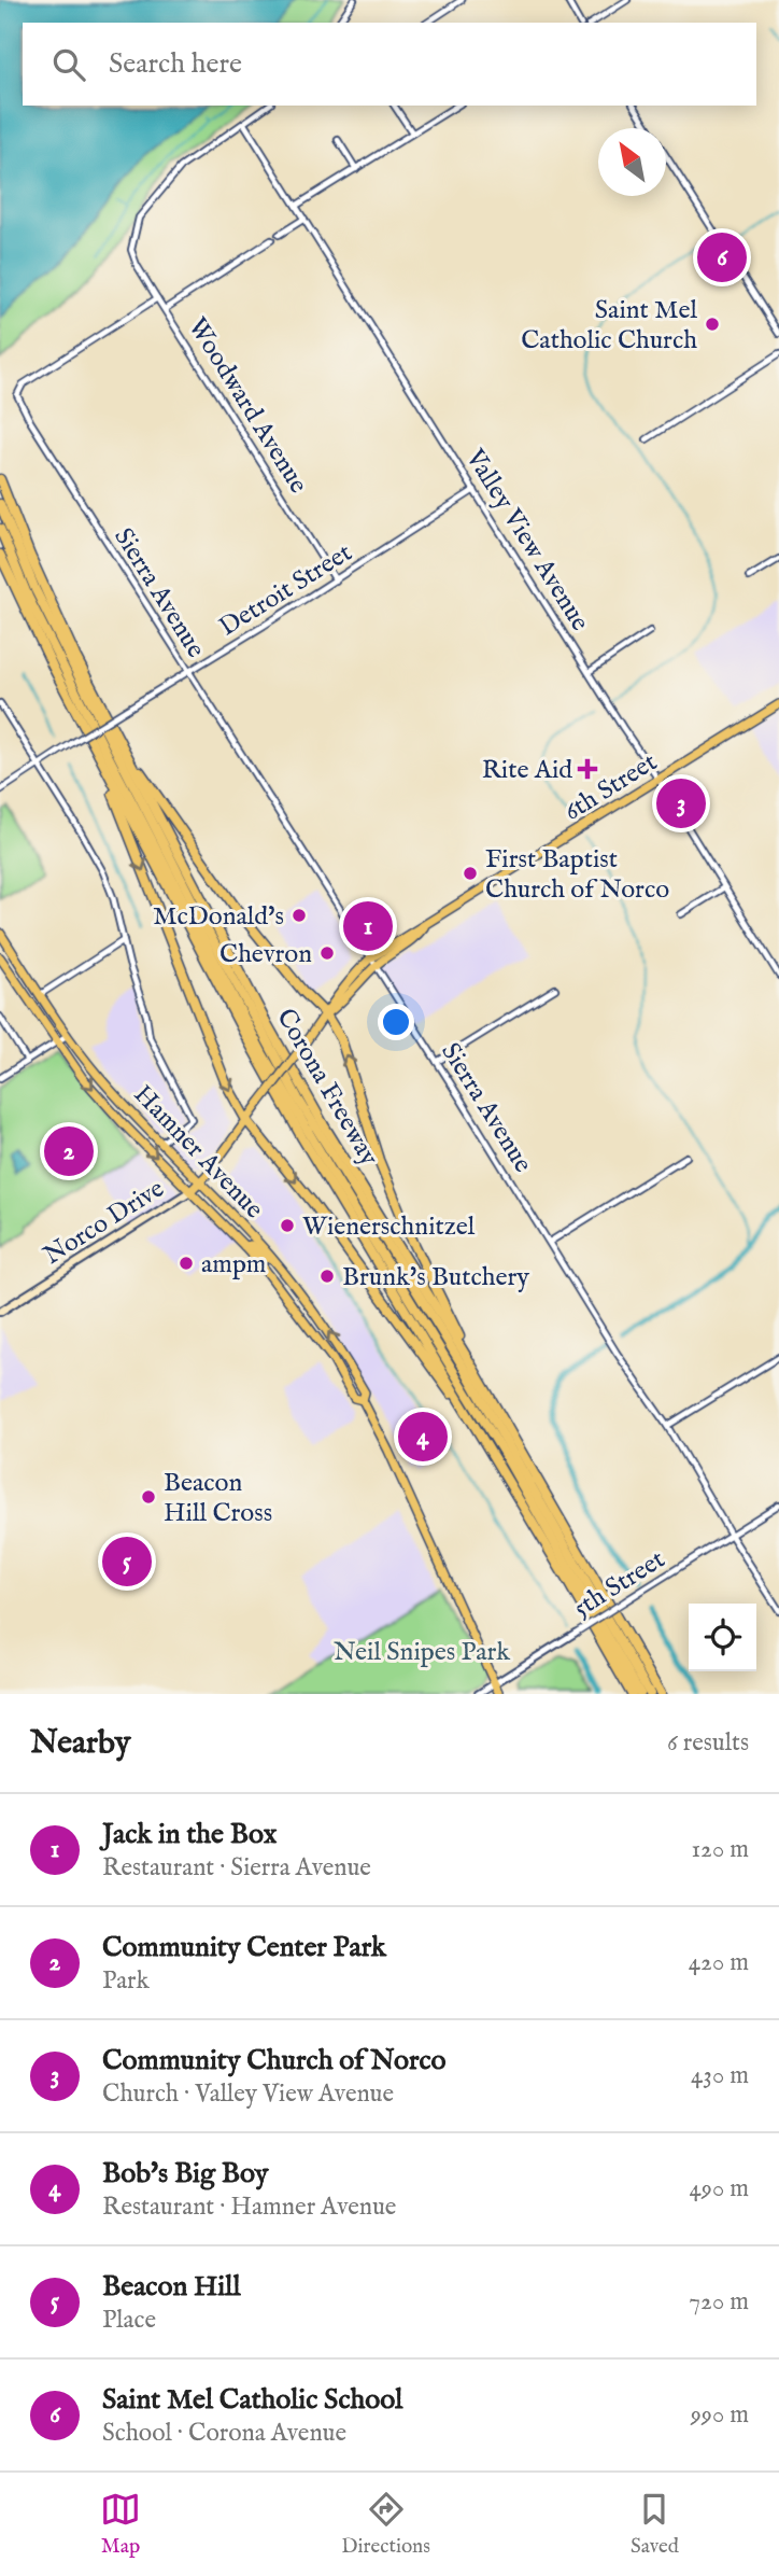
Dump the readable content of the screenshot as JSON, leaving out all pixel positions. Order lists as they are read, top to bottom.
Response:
{
  "streets": {
    "highway": ["Corona Freeway"],
    "main road": ["6th Street", "Hamner Avenue", "Norco Drive"],
    "street": [
      "Woodward Avenue",
      "Valley View Avenue",
      "Detroit Street",
      "Sierra Avenue",
      "5th Street"
    ]
  },
  "crossings": [
    ["Woodward Avenue", "Valley View Avenue"],
    ["Woodward Avenue", "Detroit Street"],
    ["Woodward Avenue", "Sierra Avenue"],
    ["Valley View Avenue", "Detroit Street"],
    ["Valley View Avenue", "6th Street"],
    ["Detroit Street", "Sierra Avenue"],
    ["Sierra Avenue", "6th Street"],
    ["Sierra Avenue", "5th Street"],
    ["6th Street", "Hamner Avenue"],
    ["6th Street", "Norco Drive"],
    ["Hamner Avenue", "Norco Drive"],
    ["Hamner Avenue", "5th Street"]
  ],
  "parks": ["Neil Snipes Park"],
  "places": {
    "other": [
      "Saint Mel Catholic Church",
      "First Baptist Church of Norco",
      "McDonald's",
      "Chevron",
      "Wienerschnitzel",
      "ampm",
      "Brunk's Butchery",
      "Beacon Hill Cross"
    ],
    "health": ["Rite Aid"]
  },
  "north": "top left",
  "page": {
    "search": "Search here",
    "pins": [
      "6",
      "3",
      "1",
      "2",
      "4",
      "5"
    ],
    "heading": ["Nearby", "6 results"],
    "list": [
      {
        "mark": "1",
        "name": "Jack in the Box",
        "note": "Restaurant · Sierra Avenue",
        "value": "120 m"
      },
      {
        "mark": "2",
        "name": "Community Center Park",
        "note": "Park",
        "value": "420 m"
      },
      {
        "mark": "3",
        "name": "Community Church of Norco",
        "note": "Church · Valley View Avenue",
        "value": "430 m"
      },
      {
        "mark": "4",
        "name": "Bob's Big Boy",
        "note": "Restaurant · Hamner Avenue",
        "value": "490 m"
      },
      {
        "mark": "5",
        "name": "Beacon Hill",
        "note": "Place",
        "value": "720 m"
      },
      {
        "mark": "6",
        "name": "Saint Mel Catholic School",
        "note": "School · Corona Avenue",
        "value": "990 m"
      }
    ],
    "nav": ["Map", "Directions", "Saved"]
  }
}
